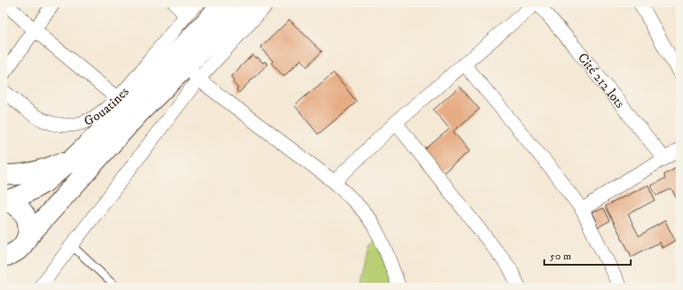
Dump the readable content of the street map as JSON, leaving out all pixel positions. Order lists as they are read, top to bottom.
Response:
{
  "streets": {
    "street": ["Cité 212 lots", "Gouatines"]
  },
  "scale_bar": "50 m"
}
